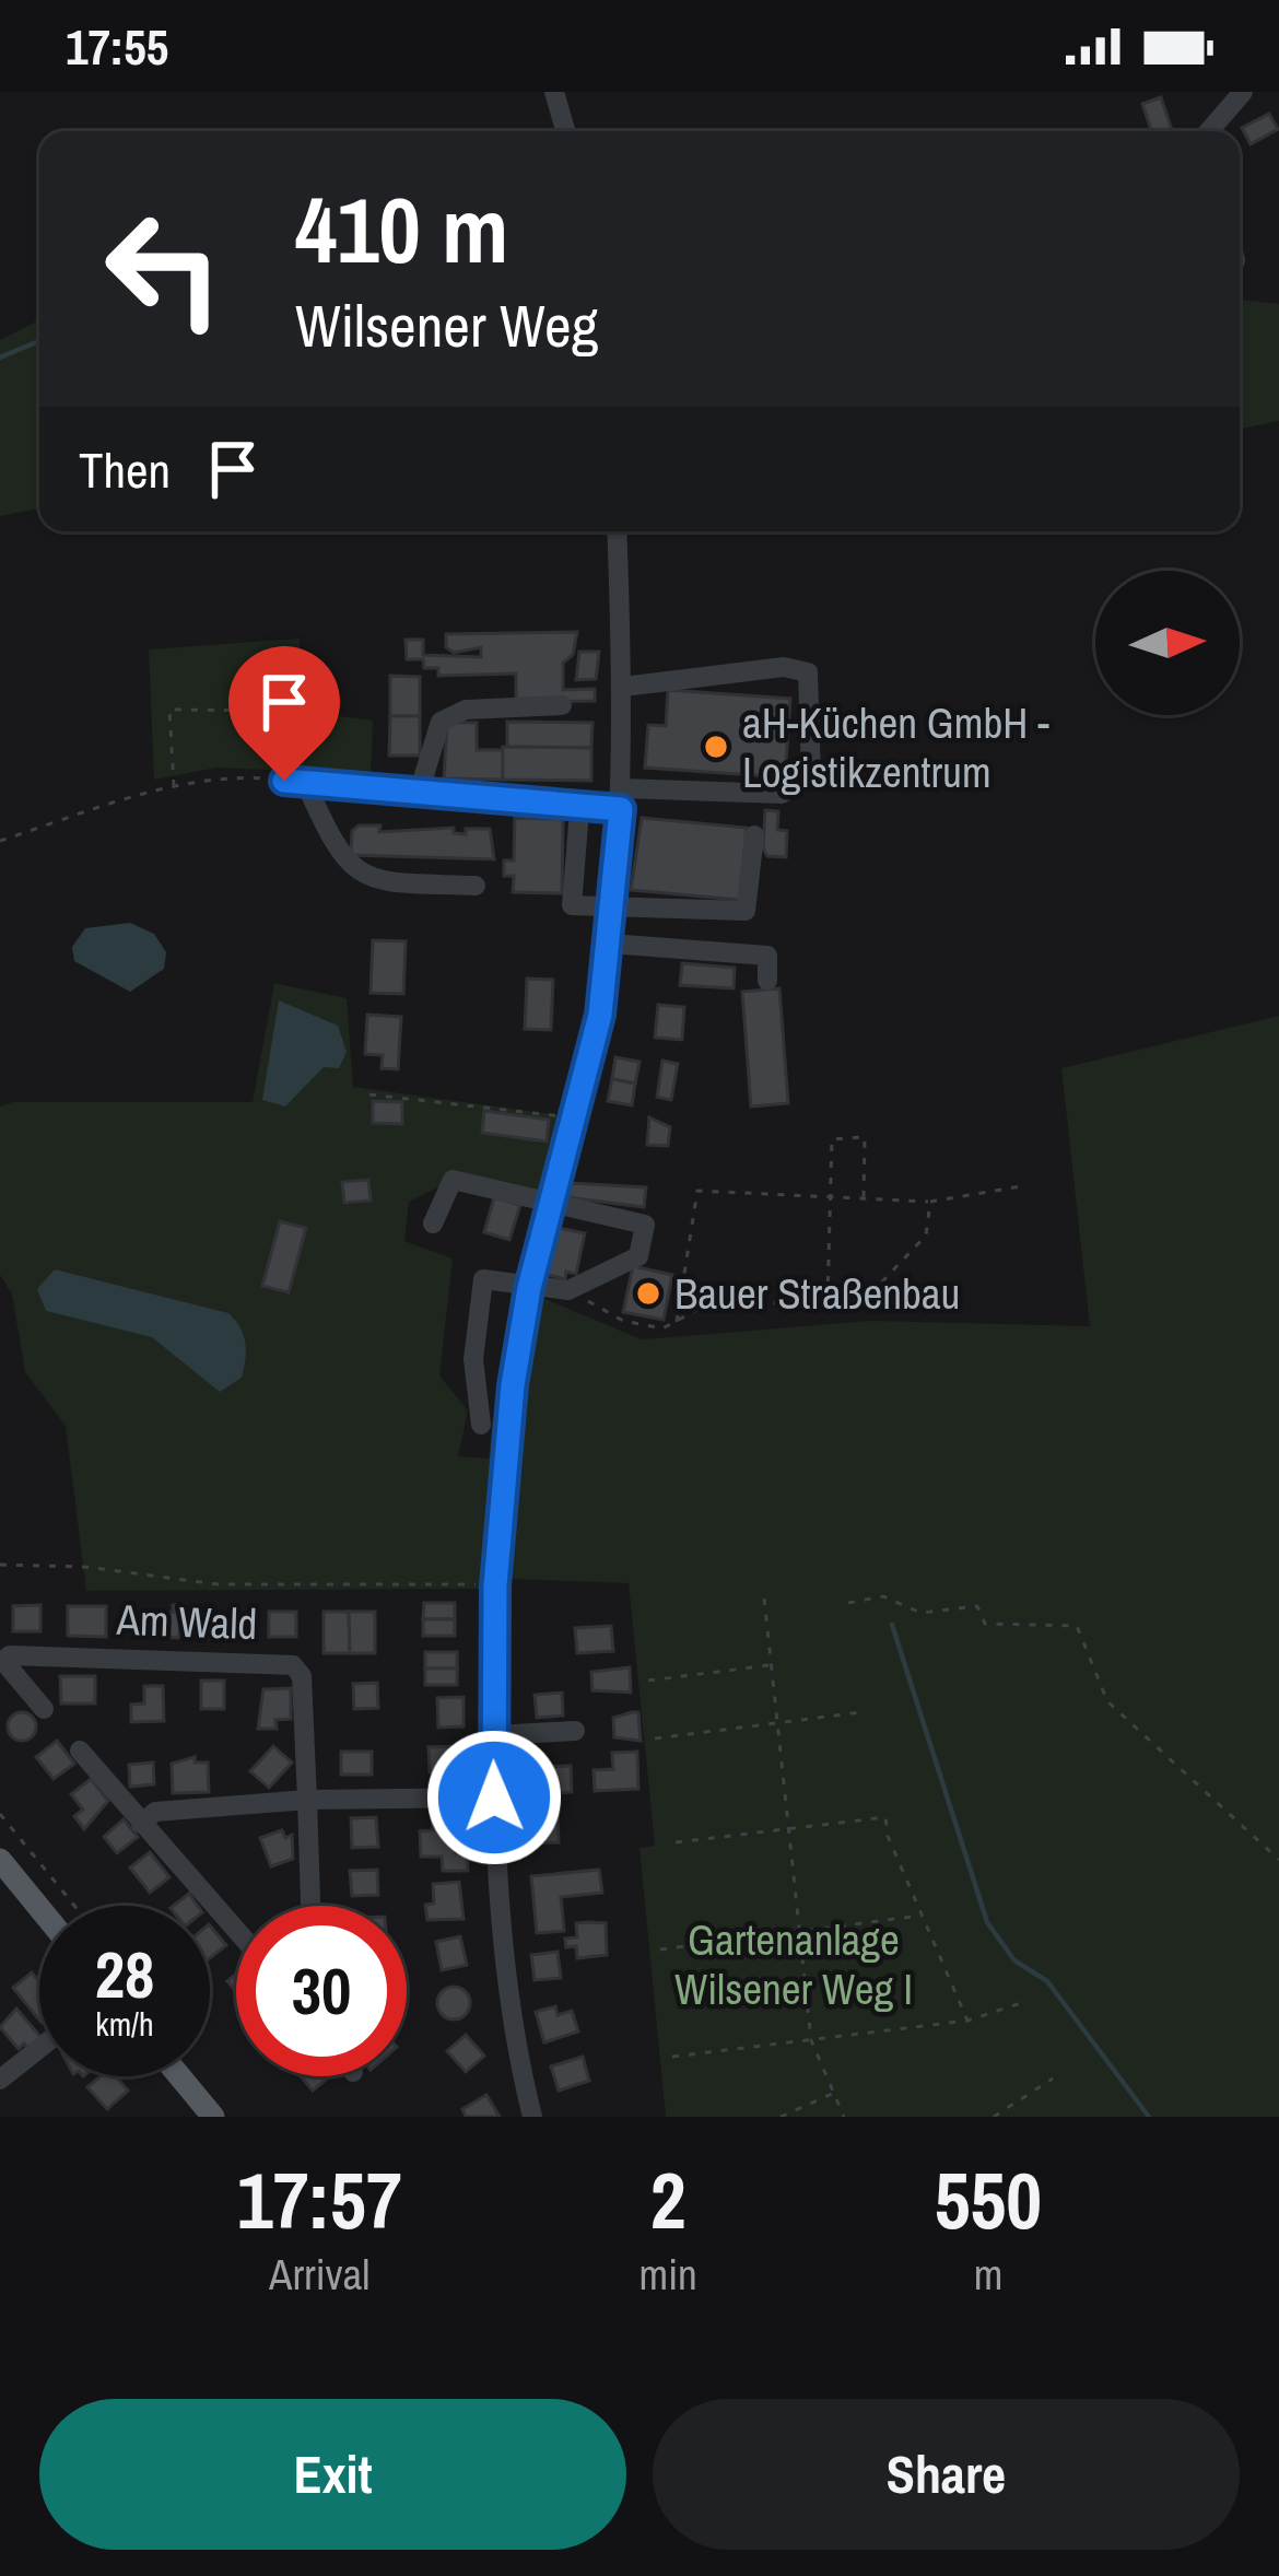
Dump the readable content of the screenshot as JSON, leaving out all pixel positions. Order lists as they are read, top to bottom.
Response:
{
  "streets": {
    "street": ["Am Wald"]
  },
  "parks": ["Gartenanlage Wilsener Weg I"],
  "places": ["aH-Küchen GmbH - Logistikzentrum", "Bauer Straßenbau"],
  "north": "right",
  "page": {
    "status": "17:55",
    "turn": ["410 m", "Wilsener Weg"],
    "then": "Then",
    "speed": "28 km/h",
    "limit": "30",
    "eta": [
      "17:57",
      "Arrival",
      "2",
      "min",
      "550",
      "m"
    ],
    "buttons": ["Exit", "Share"]
  }
}
